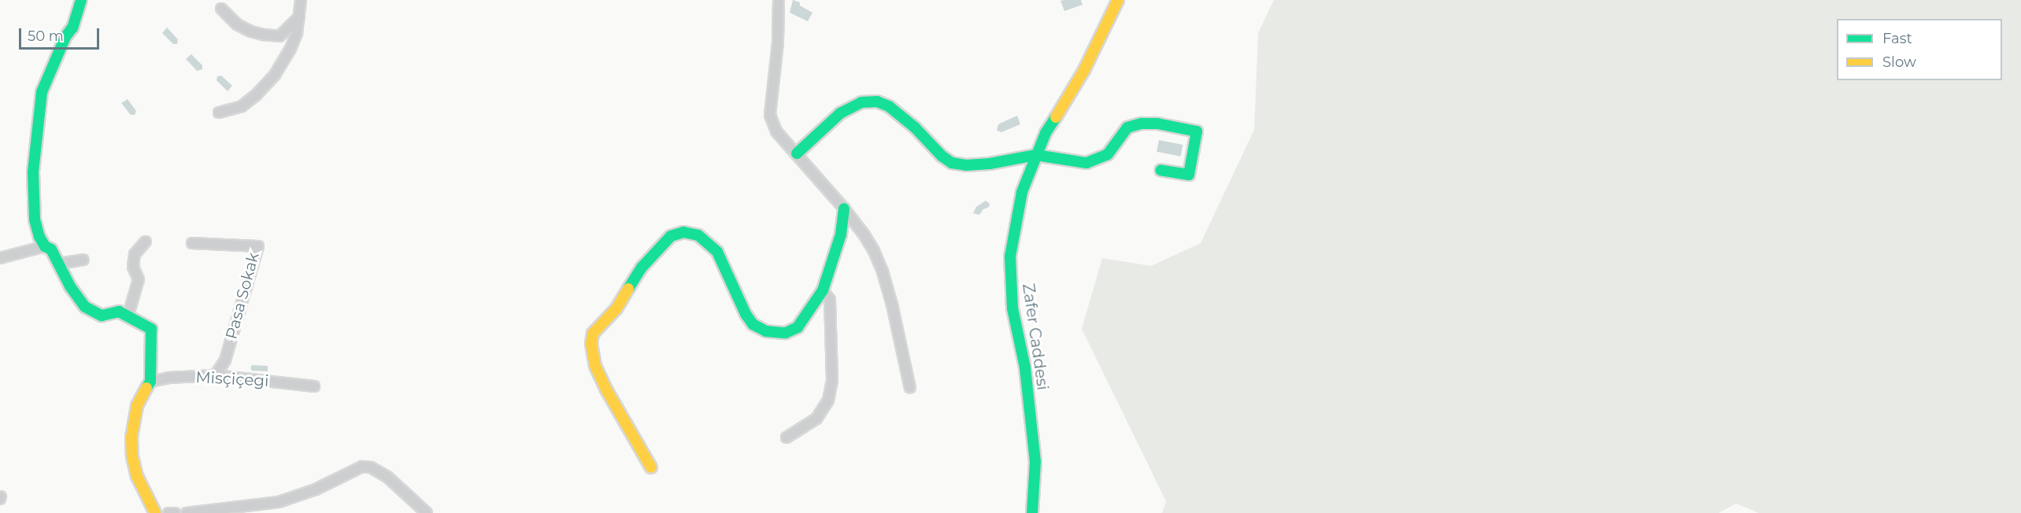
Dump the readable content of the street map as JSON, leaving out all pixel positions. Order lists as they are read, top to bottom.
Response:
{
  "streets": {
    "street": ["Pasa Sokak", "Zafer Caddesi", "Misçiçegi"]
  },
  "crossings": [
    ["Pasa Sokak", "Misçiçegi"]
  ],
  "legend": ["Fast", "Slow"],
  "scale_bar": "50 m"
}
